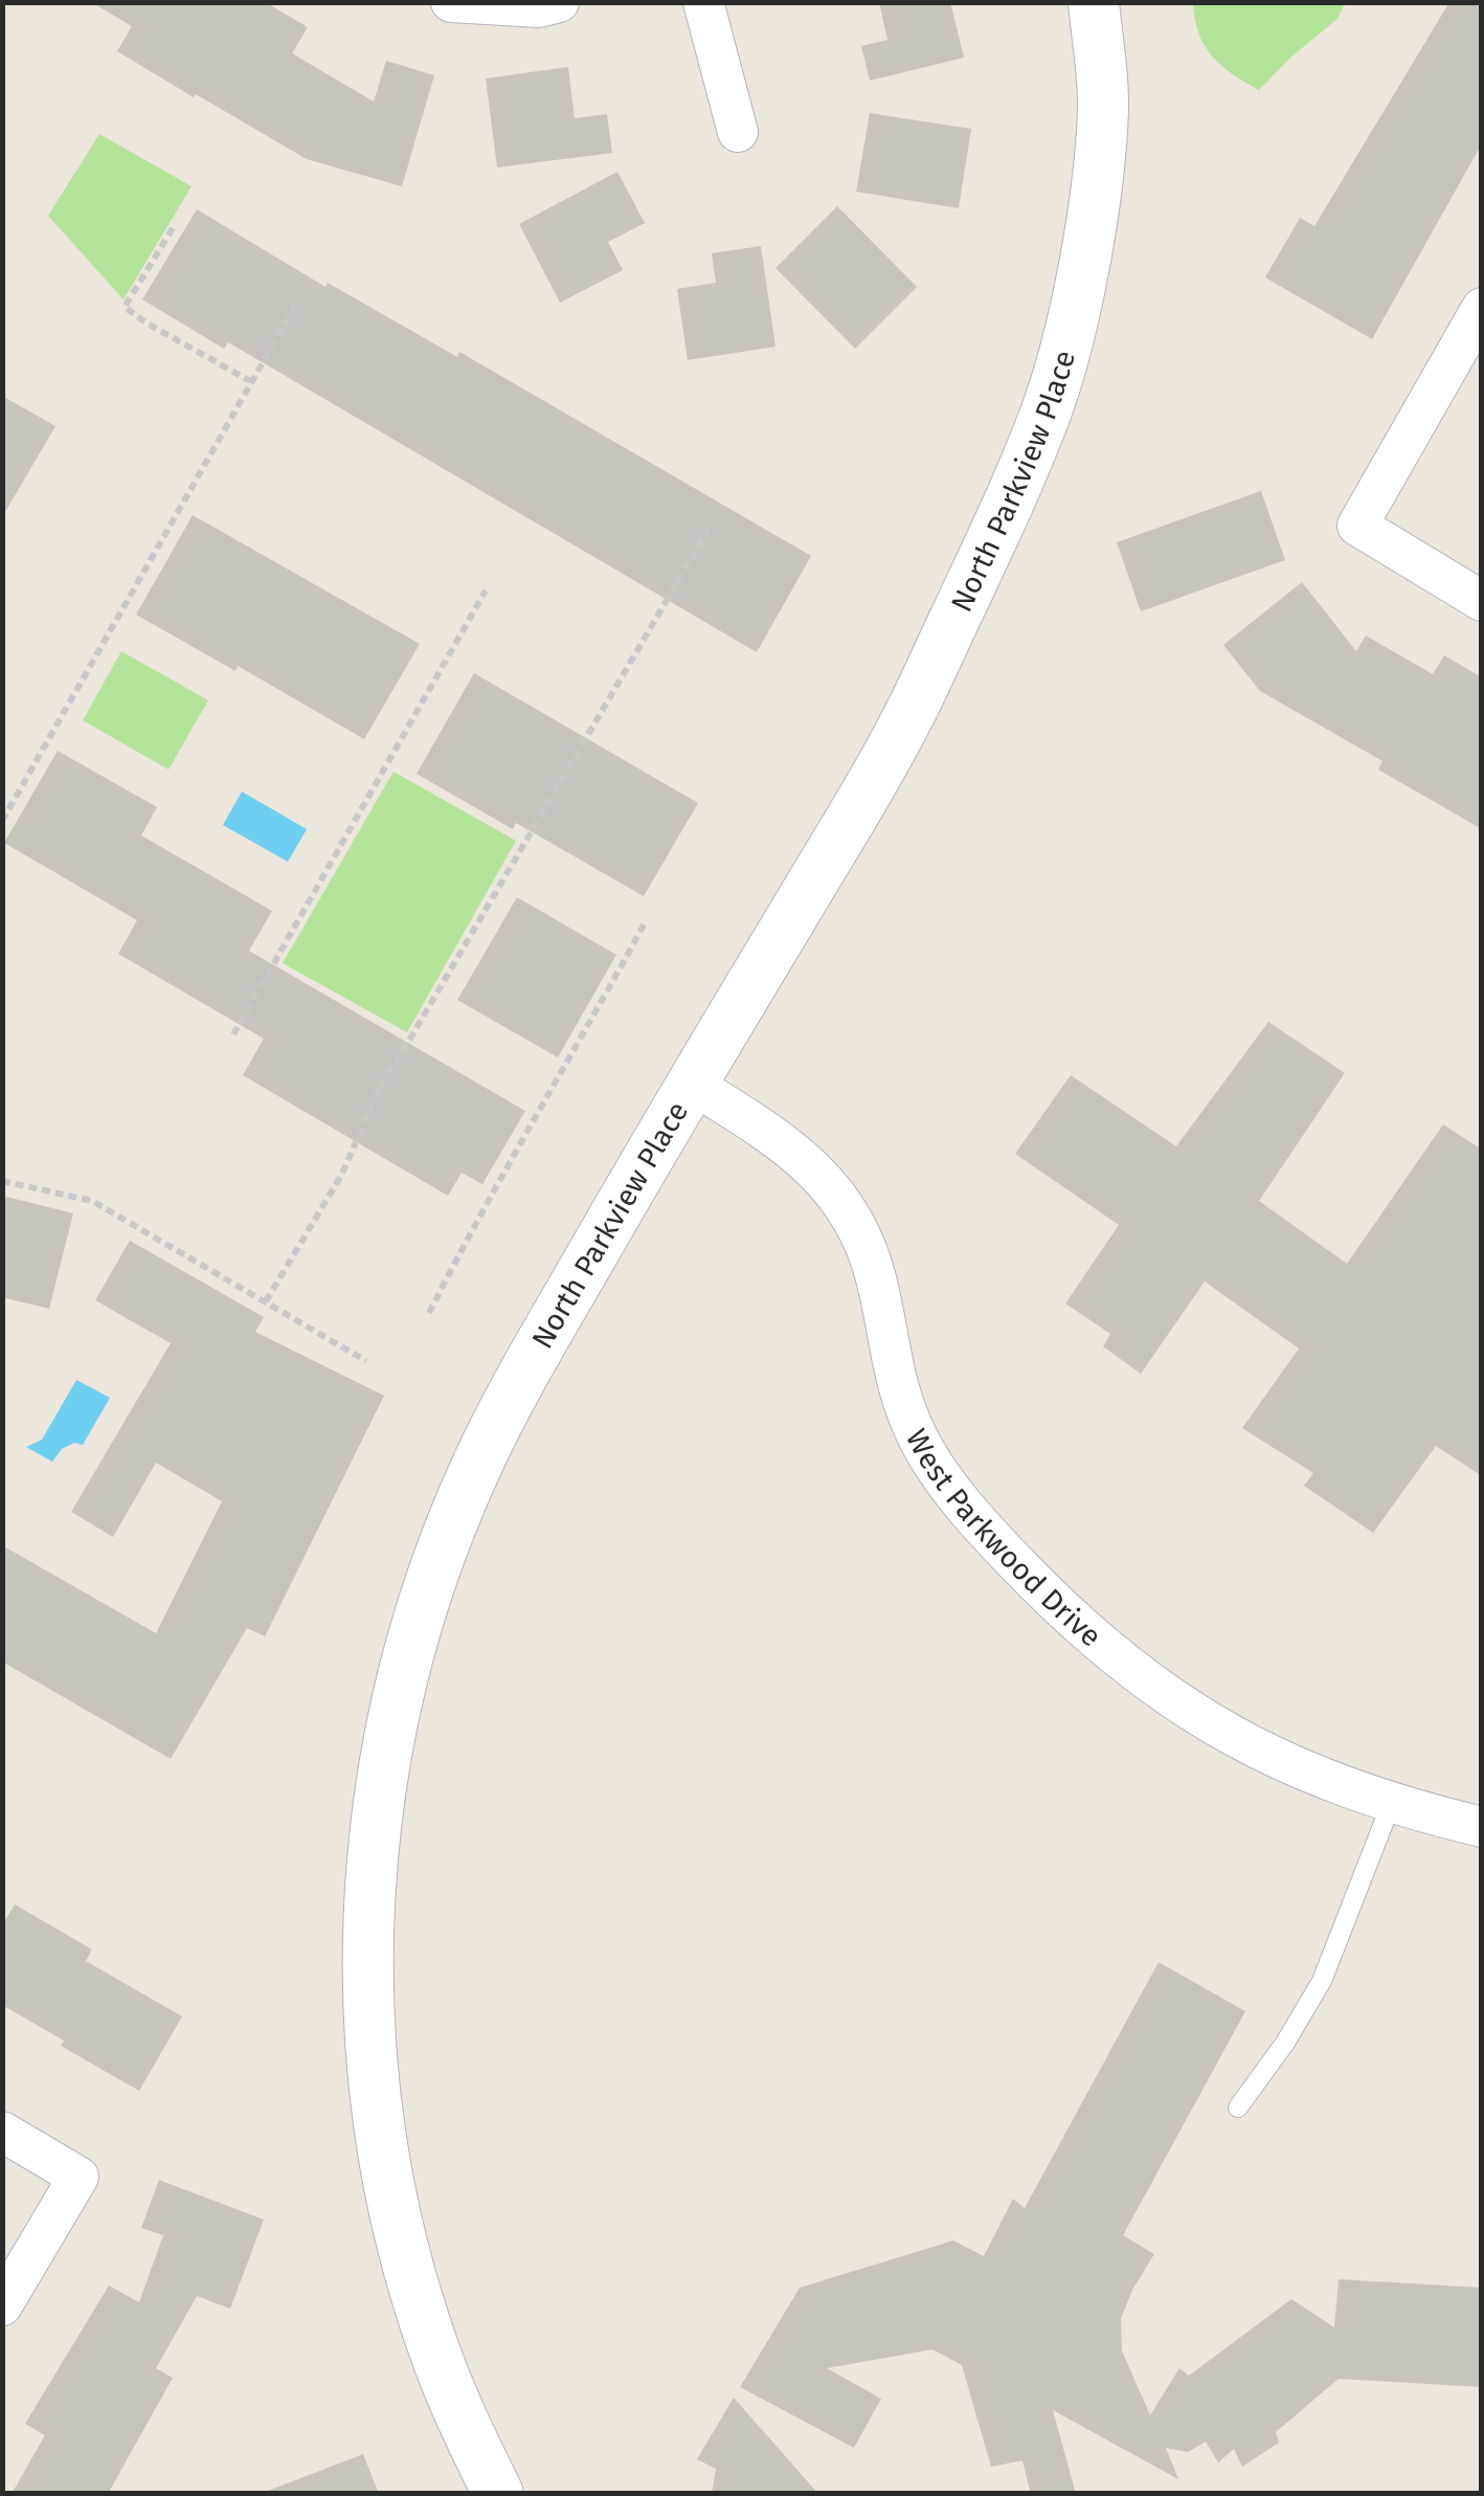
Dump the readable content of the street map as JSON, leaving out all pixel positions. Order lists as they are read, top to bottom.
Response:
{
  "streets": {
    "street": ["North Parkview Place", "West Parkwood Drive"]
  },
  "crossings": [
    ["North Parkview Place", "West Parkwood Drive"]
  ]
}
